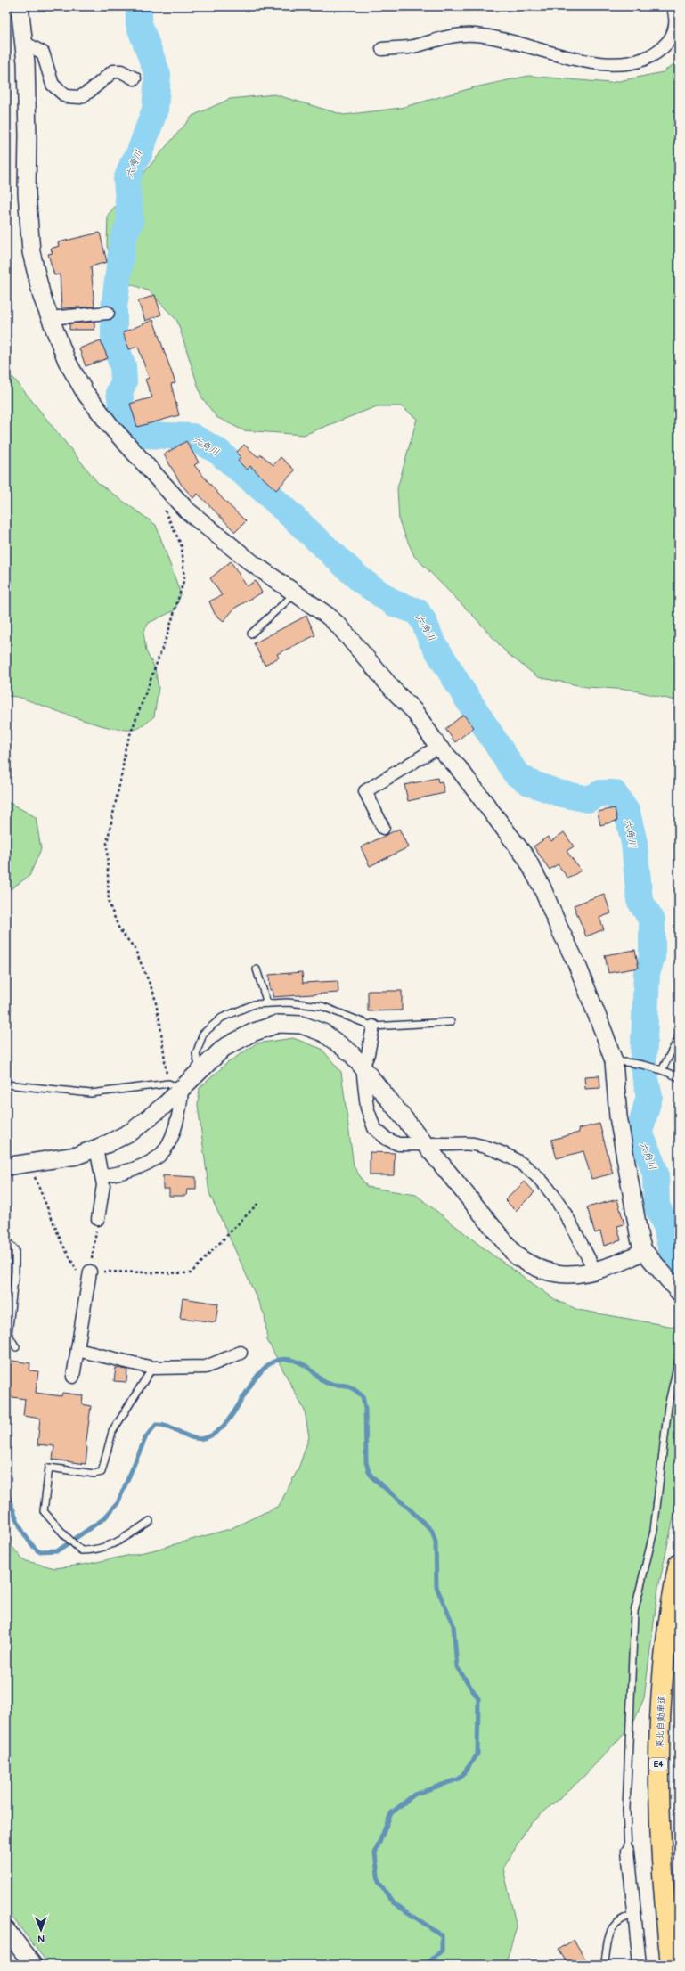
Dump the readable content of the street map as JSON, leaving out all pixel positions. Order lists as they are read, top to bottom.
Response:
{
  "streets": {
    "highway": ["東北自動車道", "E4"]
  },
  "water": ["六角川"],
  "north": "bottom"
}
